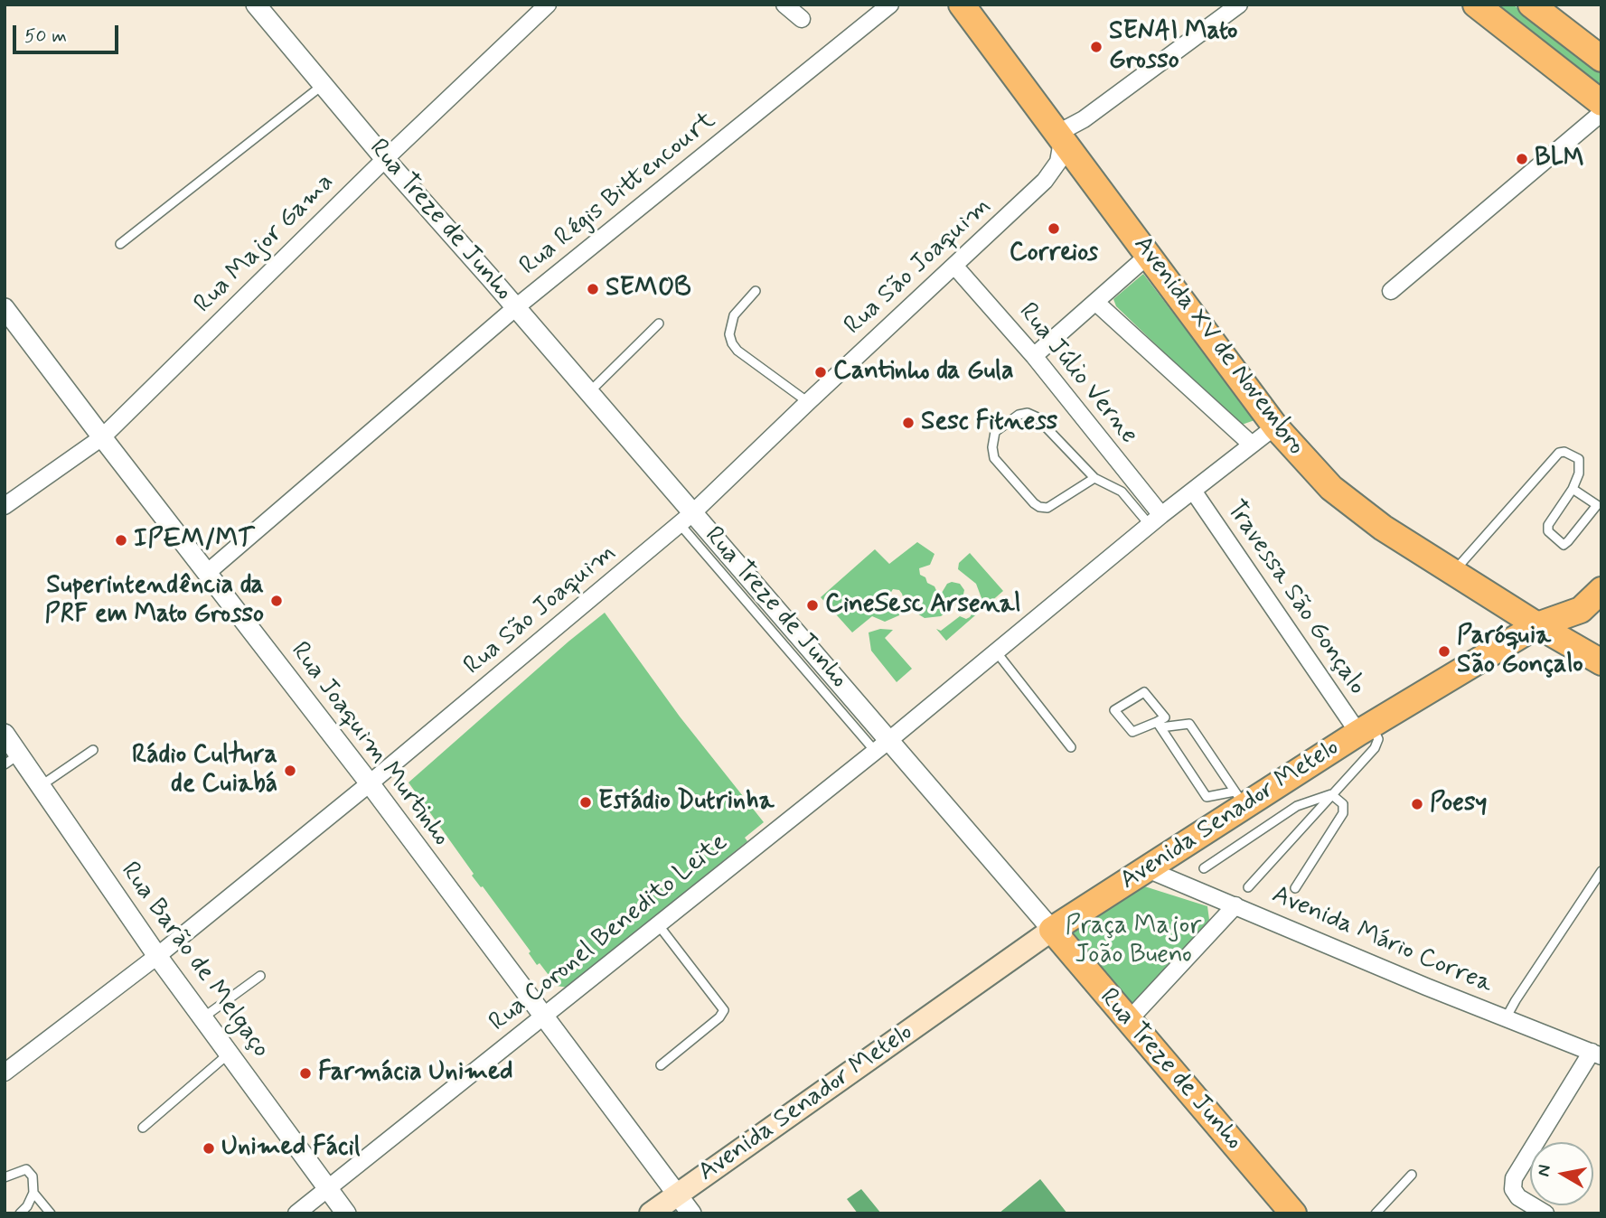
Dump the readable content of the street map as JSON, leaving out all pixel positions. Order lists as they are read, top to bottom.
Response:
{
  "streets": {
    "main road": ["Rua Treze de Junho", "Avenida XV de Novembro", "Avenida Senador Metelo"],
    "street": [
      "Rua Régis Bittencourt",
      "Rua Major Gama",
      "Rua São Joaquim",
      "Rua Júlio Verne",
      "Travessa São Gonçalo",
      "Rua Joaquim Murtinho",
      "Rua Coronel Benedito Leite",
      "Avenida Mário Correa",
      "Rua Barão de Melgaço"
    ]
  },
  "crossings": [
    ["Rua Régis Bittencourt", "Rua Treze de Junho"],
    ["Rua Régis Bittencourt", "Rua Joaquim Murtinho"],
    ["Rua Treze de Junho", "Rua Major Gama"],
    ["Rua Treze de Junho", "Rua São Joaquim"],
    ["Rua Treze de Junho", "Avenida Senador Metelo"],
    ["Rua Treze de Junho", "Rua Coronel Benedito Leite"],
    ["Rua Major Gama", "Rua Joaquim Murtinho"],
    ["Rua São Joaquim", "Avenida XV de Novembro"],
    ["Rua São Joaquim", "Rua Júlio Verne"],
    ["Rua São Joaquim", "Rua Joaquim Murtinho"],
    ["Rua São Joaquim", "Rua Barão de Melgaço"],
    ["Avenida XV de Novembro", "Avenida Senador Metelo"],
    ["Avenida XV de Novembro", "Rua Coronel Benedito Leite"],
    ["Rua Júlio Verne", "Rua Coronel Benedito Leite"],
    ["Travessa São Gonçalo", "Avenida Senador Metelo"],
    ["Travessa São Gonçalo", "Rua Coronel Benedito Leite"],
    ["Rua Joaquim Murtinho", "Avenida Senador Metelo"],
    ["Rua Joaquim Murtinho", "Rua Coronel Benedito Leite"],
    ["Avenida Senador Metelo", "Avenida Mário Correa"],
    ["Rua Coronel Benedito Leite", "Rua Barão de Melgaço"]
  ],
  "parks": ["Praça Major João Bueno"],
  "places": [
    "SENAI Mato Grosso",
    "BLM",
    "Correios",
    "SEMOB",
    "Cantinho da Gula",
    "Sesc Fitness",
    "IPEM/MT",
    "Superintendência da PRF em Mato Grosso",
    "CineSesc Arsenal",
    "Paróquia São Gonçalo",
    "Rádio Cultura de Cuiabá",
    "Estádio Dutrinha",
    "Poesy",
    "Farmácia Unimed",
    "Unimed Fácil"
  ],
  "scale_bar": "50 m",
  "north": "left"
}
